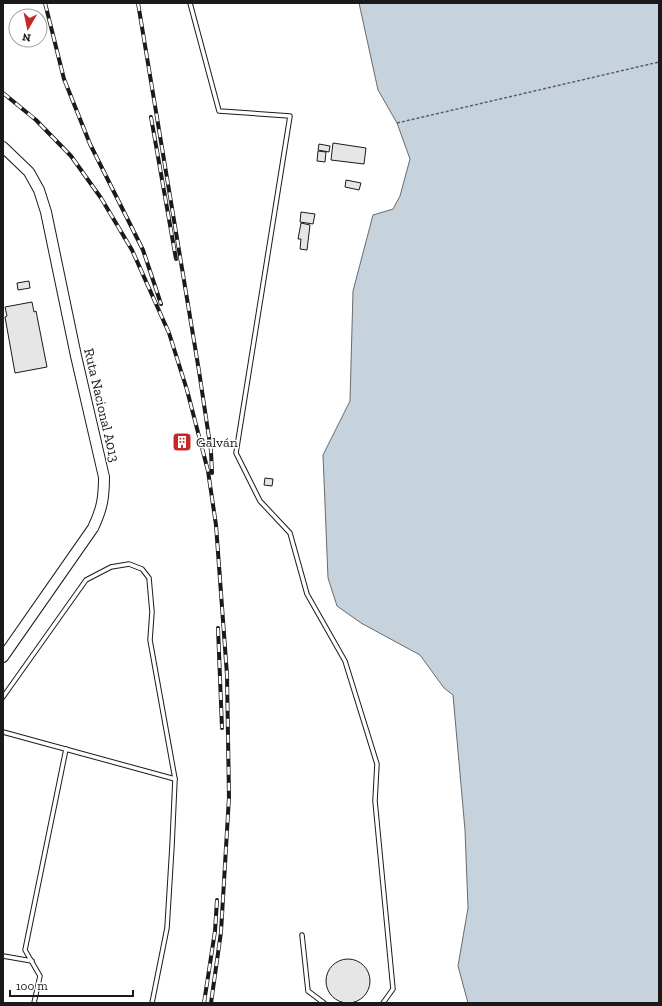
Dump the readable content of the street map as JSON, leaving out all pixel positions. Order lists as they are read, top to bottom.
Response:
{
  "streets": {
    "street": ["Ruta Nacional A013"]
  },
  "places": {
    "building": ["Galván"]
  },
  "scale_bar": "100 m",
  "north": "bottom"
}
